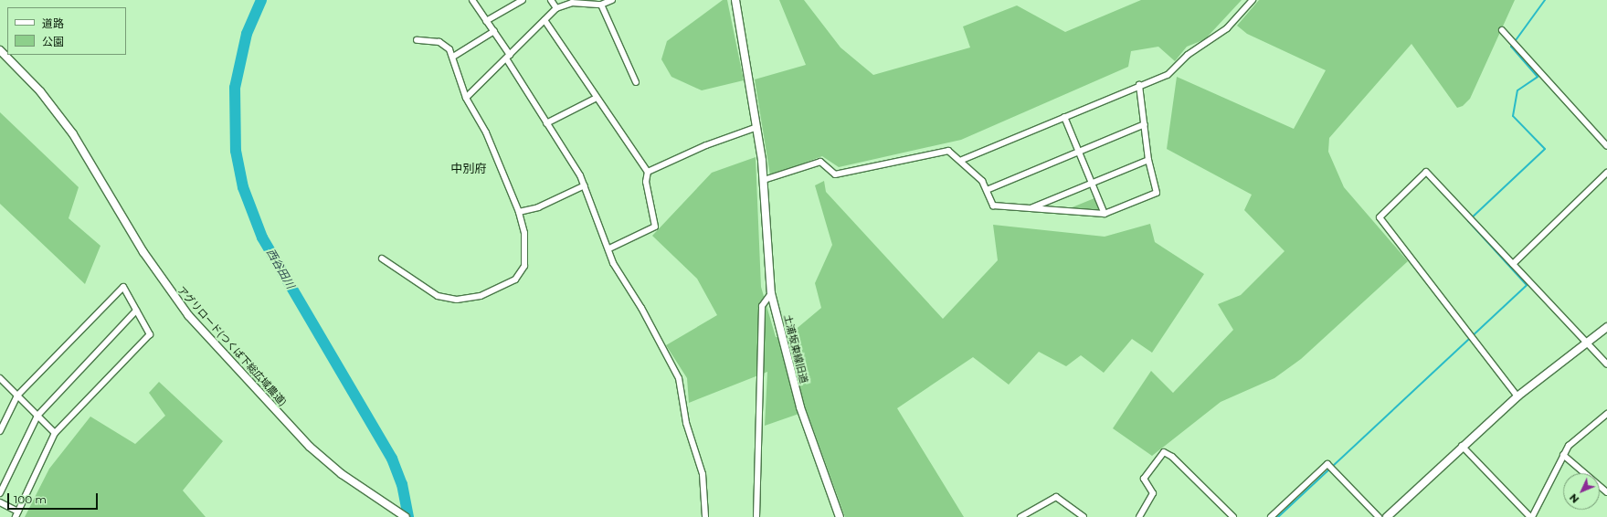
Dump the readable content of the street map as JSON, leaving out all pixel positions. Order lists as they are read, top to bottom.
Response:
{
  "streets": {
    "street": ["アグリロード(つくば下総広域農道)", "土浦坂東線旧道"]
  },
  "districts": ["中別府"],
  "water": ["西谷田川"],
  "legend": ["道路", "公園"],
  "scale_bar": "100 m",
  "north": "bottom left"
}
